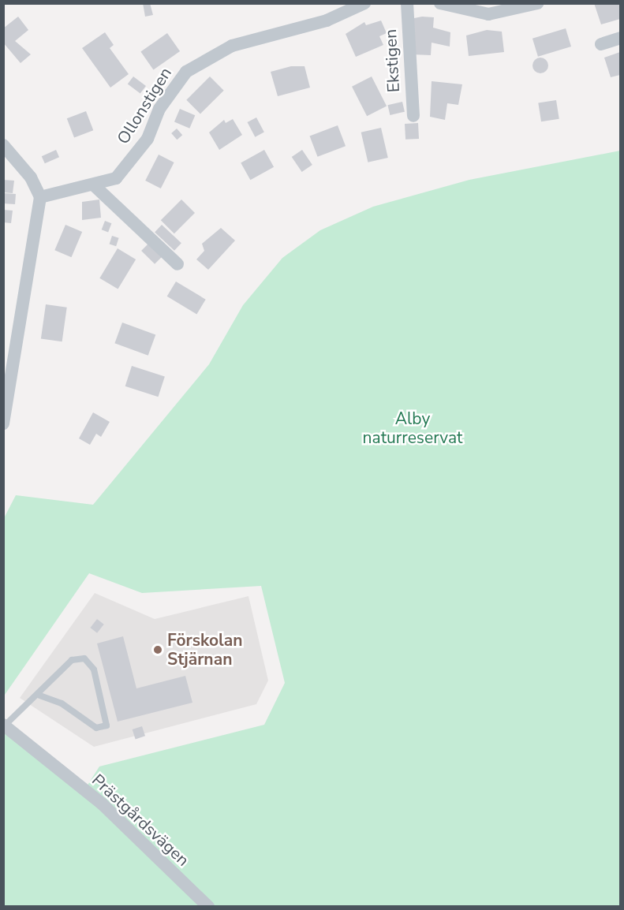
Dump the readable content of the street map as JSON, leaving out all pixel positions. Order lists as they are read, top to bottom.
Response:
{
  "streets": {
    "street": ["Ekstigen", "Ollonstigen", "Prästgårdsvägen"]
  },
  "parks": ["Alby naturreservat"],
  "places": ["Förskolan Stjärnan"]
}
